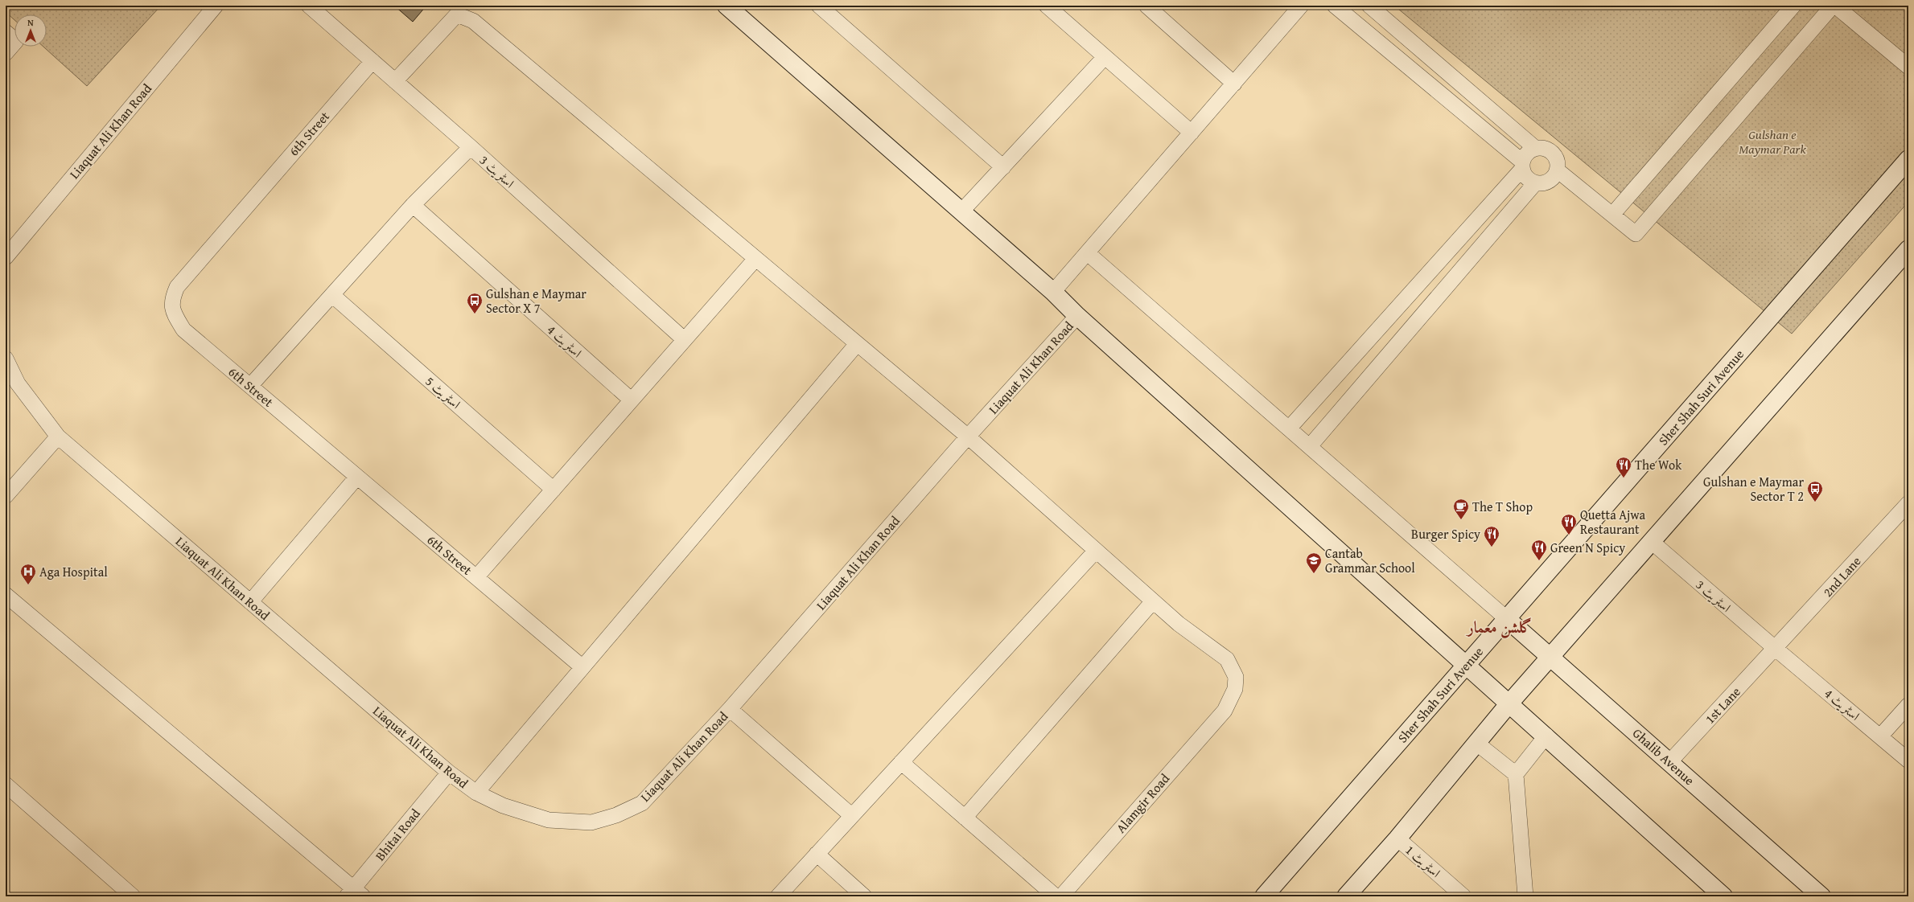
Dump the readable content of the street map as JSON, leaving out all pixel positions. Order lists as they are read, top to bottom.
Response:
{
  "streets": {
    "street": [
      "Liaquat Ali Khan Road",
      "6th Street",
      "اسٹریٹ 3",
      "اسٹریٹ 4",
      "اسٹریٹ 5",
      "Sher Shah Suri Avenue",
      "2nd Lane",
      "1st Lane",
      "Ghalib Avenue",
      "Alamgir Road",
      "Bhitai Road",
      "اسٹریٹ 1"
    ]
  },
  "crossings": [
    ["Liaquat Ali Khan Road", "Alamgir Road"],
    ["Liaquat Ali Khan Road", "Bhitai Road"],
    ["6th Street", "اسٹریٹ 3"],
    ["اسٹریٹ 3", "اسٹریٹ 4"],
    ["اسٹریٹ 3", "2nd Lane"],
    ["اسٹریٹ 3", "1st Lane"],
    ["اسٹریٹ 3", "Alamgir Road"],
    ["اسٹریٹ 4", "2nd Lane"],
    ["اسٹریٹ 4", "1st Lane"],
    ["Sher Shah Suri Avenue", "Ghalib Avenue"],
    ["2nd Lane", "1st Lane"],
    ["1st Lane", "Ghalib Avenue"]
  ],
  "districts": ["گلشن معمار"],
  "parks": ["Gulshan e Maymar Park"],
  "places": {
    "bus stop": ["Gulshan e Maymar Sector X 7", "Gulshan e Maymar Sector T 2"],
    "restaurant": [
      "The Wok",
      "Quetta Ajwa Restaurant",
      "Burger Spicy",
      "Green N Spicy"
    ],
    "cafe": ["The T Shop"],
    "school or university": ["Cantab Grammar School"],
    "hospital": ["Aga Hospital"]
  },
  "north": "top"
}
